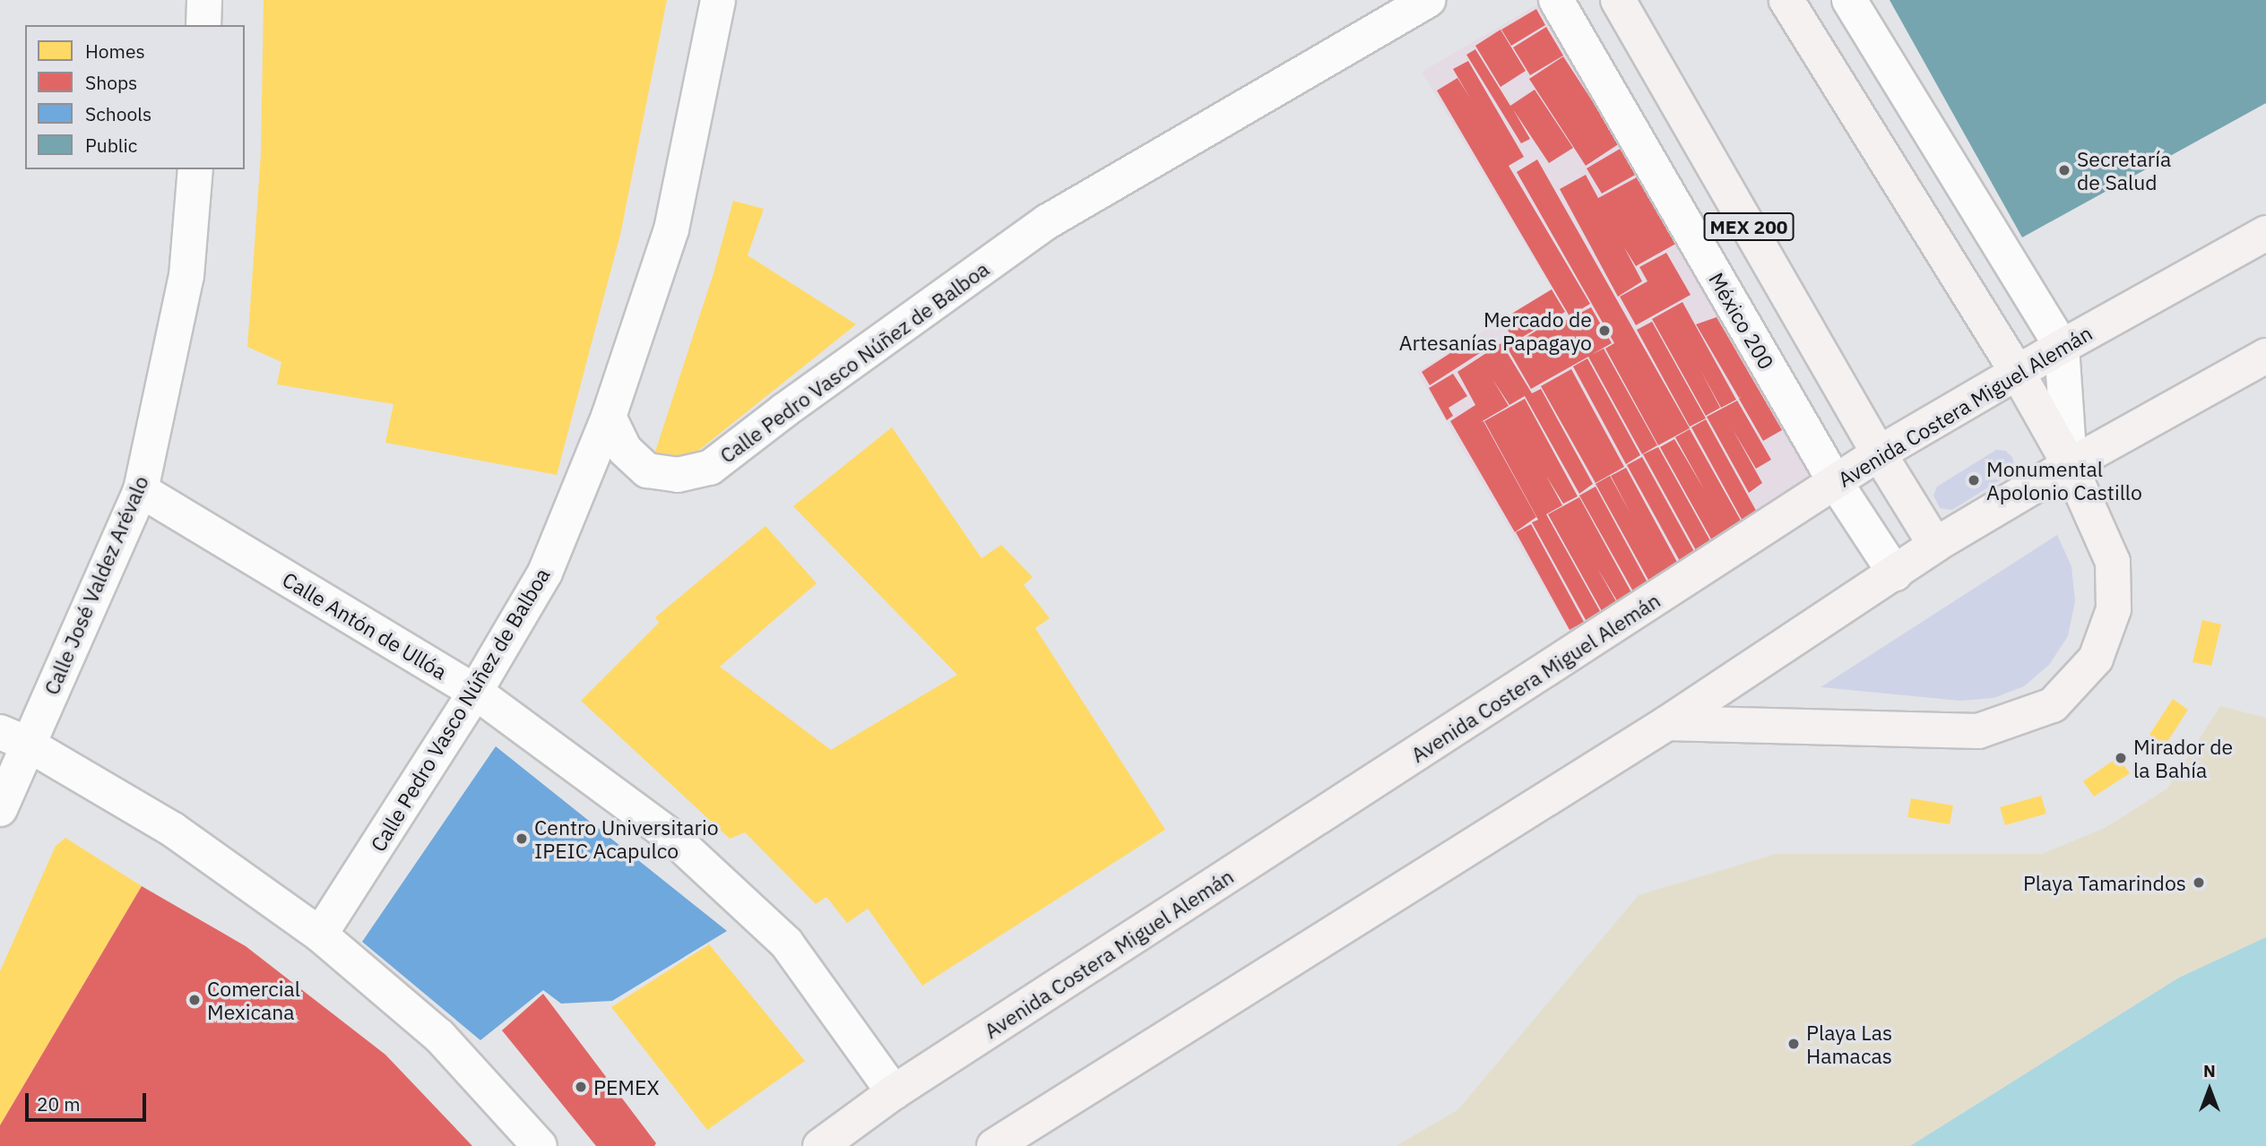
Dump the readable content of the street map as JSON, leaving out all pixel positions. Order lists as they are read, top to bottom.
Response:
{
  "streets": {
    "main road": ["MEX 200", "Avenida Costera Miguel Alemán"],
    "street": [
      "México 200",
      "Calle Pedro Vasco Núñez de Balboa",
      "Calle José Valdez Arévalo",
      "Calle Antón de Ullóa"
    ]
  },
  "crossings": [
    ["MEX 200", "Avenida Costera Miguel Alemán"],
    ["México 200", "Avenida Costera Miguel Alemán"],
    ["Calle Pedro Vasco Núñez de Balboa", "Calle Antón de Ullóa"],
    ["Avenida Costera Miguel Alemán", "Calle Antón de Ullóa"],
    ["Calle José Valdez Arévalo", "Calle Antón de Ullóa"]
  ],
  "places": [
    "Secretaría de Salud",
    "Mercado de Artesanías Papagayo",
    "Monumental Apolonio Castillo",
    "Mirador de la Bahía",
    "Centro Universitario IPEIC Acapulco",
    "Playa Tamarindos",
    "Comercial Mexicana",
    "Playa Las Hamacas",
    "PEMEX"
  ],
  "legend": [
    "Homes",
    "Shops",
    "Schools",
    "Public"
  ],
  "scale_bar": "20 m",
  "north": "top"
}
